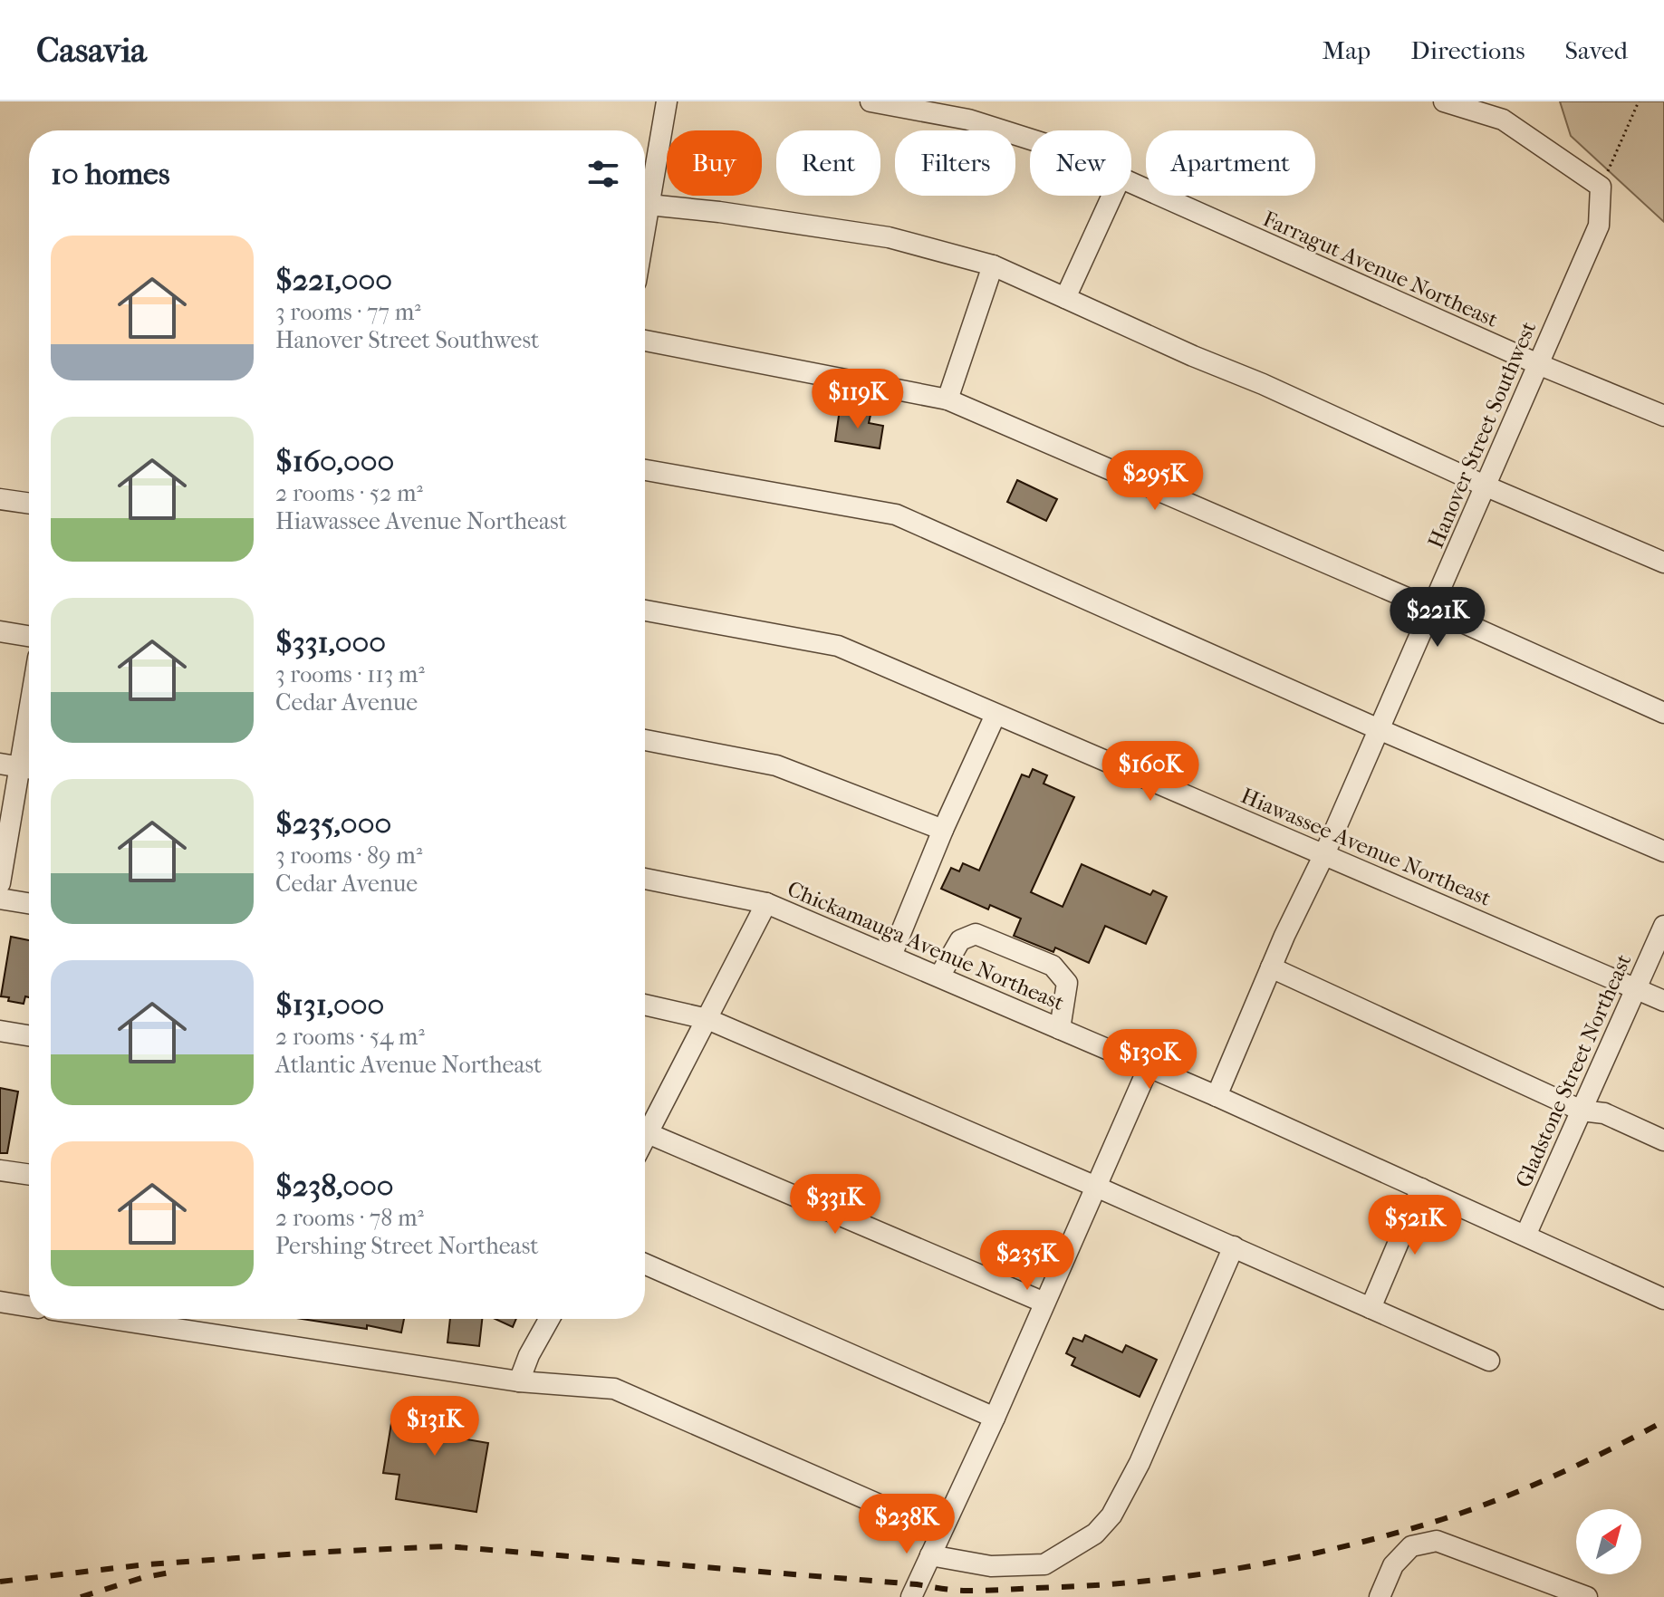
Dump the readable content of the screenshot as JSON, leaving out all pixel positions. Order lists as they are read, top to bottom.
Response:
{
  "streets": {
    "street": [
      "Farragut Avenue Northeast",
      "Hanover Street Southwest",
      "Hiawassee Avenue Northeast",
      "Chickamauga Avenue Northeast",
      "Gladstone Street Northeast"
    ]
  },
  "crossings": [
    ["Farragut Avenue Northeast", "Hanover Street Southwest"],
    ["Hanover Street Southwest", "Hiawassee Avenue Northeast"],
    ["Hanover Street Southwest", "Chickamauga Avenue Northeast"],
    ["Hiawassee Avenue Northeast", "Gladstone Street Northeast"],
    ["Chickamauga Avenue Northeast", "Gladstone Street Northeast"]
  ],
  "north": "top right",
  "page": {
    "header": "Casavia",
    "nav": ["Map", "Directions", "Saved"],
    "chip": [
      "Buy",
      "Rent",
      "Filters",
      "New",
      "Apartment"
    ],
    "heading": "10 homes",
    "list": [
      {
        "name": "$221,000",
        "note": "3 rooms · 77 m² · Hanover Street Southwest"
      },
      {
        "name": "$160,000",
        "note": "2 rooms · 52 m² · Hiawassee Avenue Northeast"
      },
      {
        "name": "$331,000",
        "note": "3 rooms · 113 m² · Cedar Avenue"
      },
      {
        "name": "$235,000",
        "note": "3 rooms · 89 m² · Cedar Avenue"
      },
      {
        "name": "$131,000",
        "note": "2 rooms · 54 m² · Atlantic Avenue Northeast"
      },
      {
        "name": "$238,000",
        "note": "2 rooms · 78 m² · Pershing Street Northeast"
      }
    ],
    "price": [
      "$119K",
      "$295K",
      "$221K",
      "$160K",
      "$130K",
      "$331K",
      "$521K",
      "$235K",
      "$131K",
      "$238K"
    ]
  }
}
